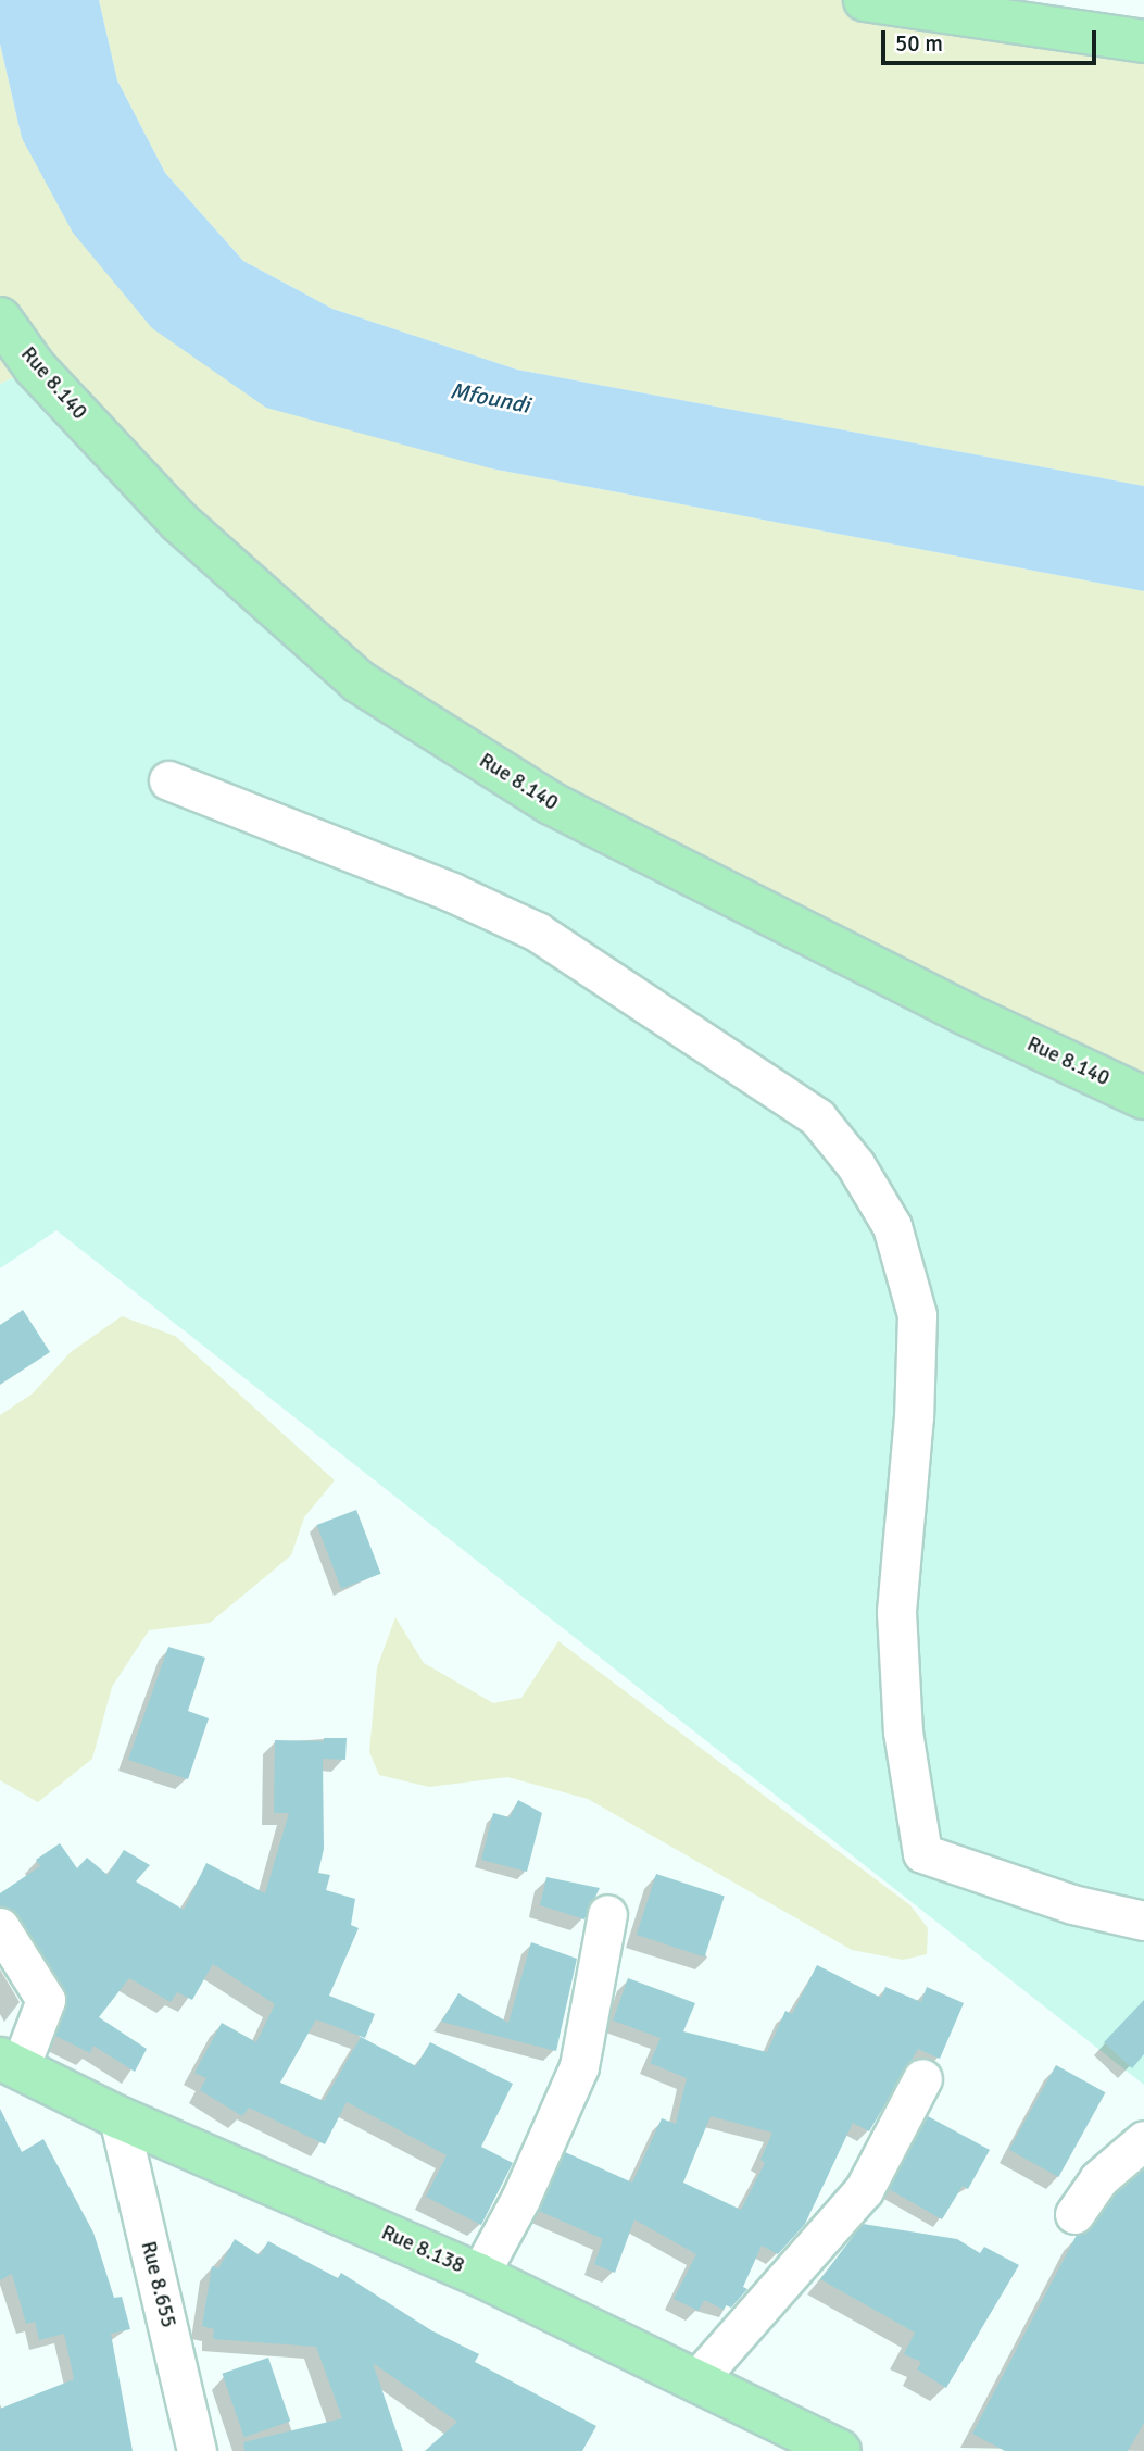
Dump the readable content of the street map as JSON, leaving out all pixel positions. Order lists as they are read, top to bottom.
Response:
{
  "streets": {
    "main road": ["Rue 8.140", "Rue 8.138"],
    "street": ["Rue 8.655"]
  },
  "crossings": [
    ["Rue 8.138", "Rue 8.655"]
  ],
  "water": ["Mfoundi"],
  "scale_bar": "50 m"
}
